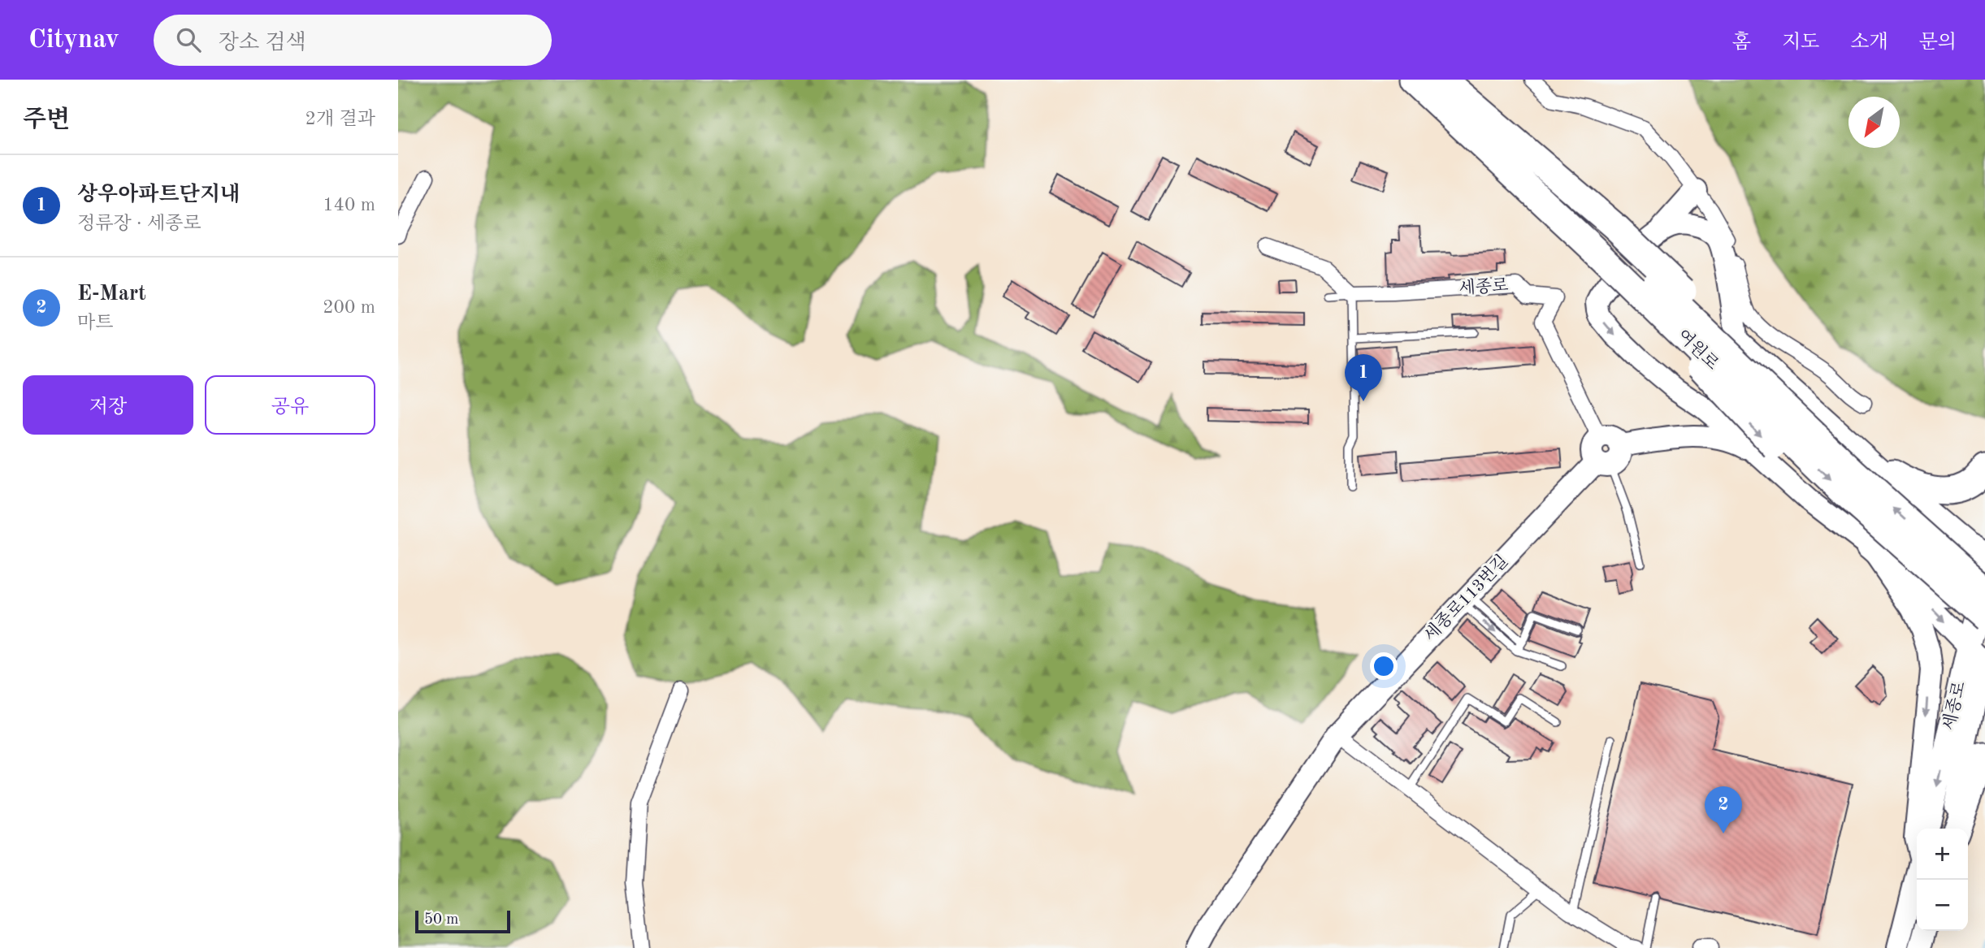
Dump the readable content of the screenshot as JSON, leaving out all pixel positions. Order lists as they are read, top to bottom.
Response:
{
  "streets": {
    "highway": ["여원로"],
    "main road": ["세종로"],
    "street": ["세종로113번길"]
  },
  "crossings": [
    ["세종로", "세종로113번길"]
  ],
  "scale_bar": "50 m",
  "north": "bottom left",
  "page": {
    "header": "Citynav",
    "search": "장소 검색",
    "nav": [
      "홈",
      "지도",
      "소개",
      "문의"
    ],
    "heading": ["주변", "2개 결과"],
    "list": [
      {
        "mark": "1",
        "name": "상우아파트단지내",
        "note": "정류장 · 세종로",
        "value": "140 m"
      },
      {
        "mark": "2",
        "name": "E-Mart",
        "note": "마트",
        "value": "200 m"
      }
    ],
    "pins": ["1", "2"],
    "buttons": ["저장", "공유"],
    "map_buttons": ["+", "−"],
    "scale": "50 m"
  }
}
